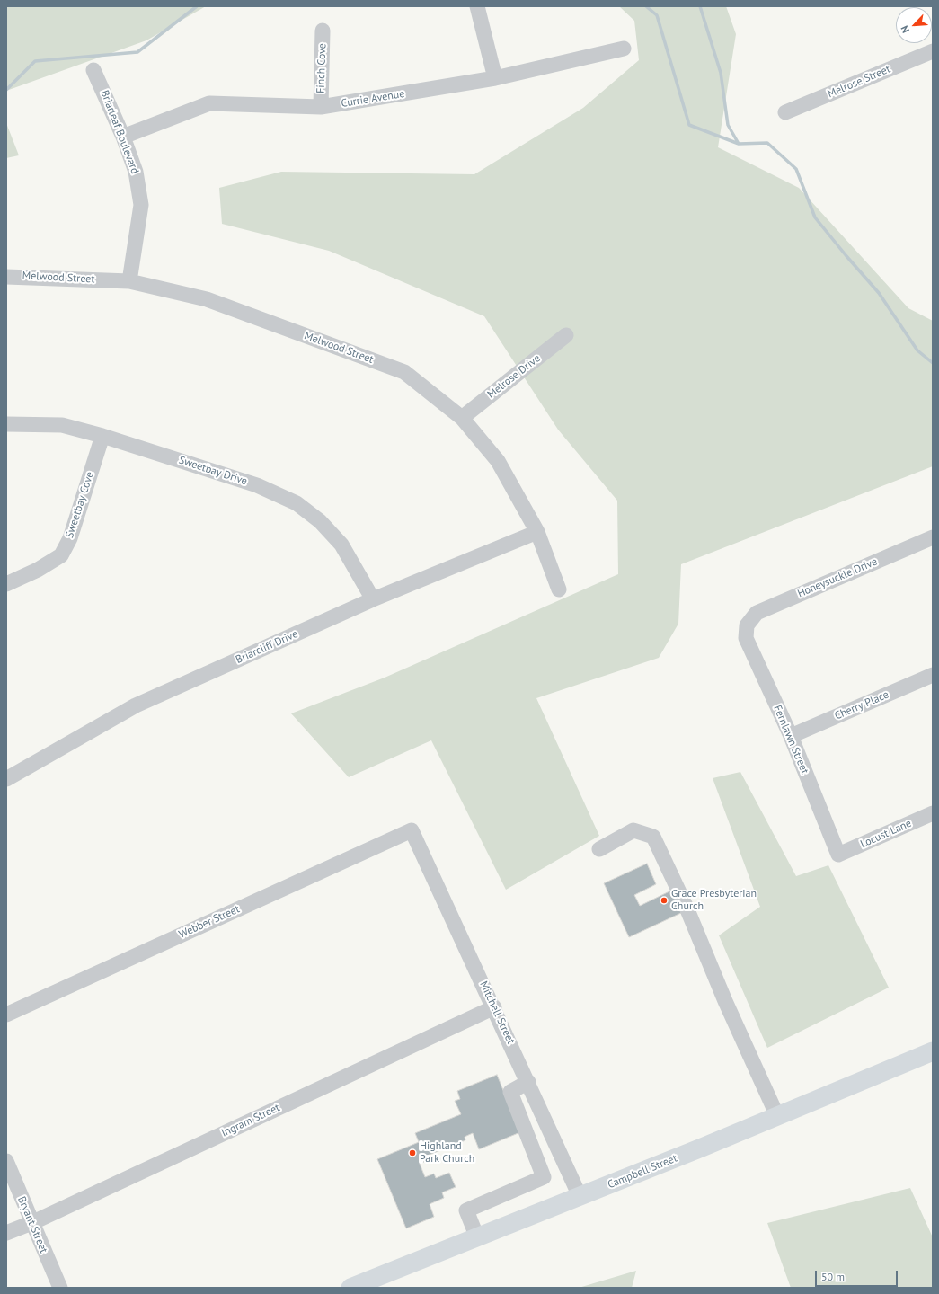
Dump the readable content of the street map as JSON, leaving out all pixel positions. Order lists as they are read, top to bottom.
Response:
{
  "streets": {
    "main road": ["Campbell Street"],
    "street": [
      "Finch Cove",
      "Melrose Street",
      "Currie Avenue",
      "Briarleaf Boulevard",
      "Melwood Street",
      "Melrose Drive",
      "Sweetbay Drive",
      "Sweetbay Cove",
      "Honeysuckle Drive",
      "Briarcliff Drive",
      "Cherry Place",
      "Fernlawn Street",
      "Locust Lane",
      "Webber Street",
      "Mitchell Street",
      "Ingram Street",
      "Bryant Street"
    ]
  },
  "crossings": [
    ["Finch Cove", "Currie Avenue"],
    ["Currie Avenue", "Briarleaf Boulevard"],
    ["Briarleaf Boulevard", "Melwood Street"],
    ["Melwood Street", "Melrose Drive"],
    ["Melwood Street", "Briarcliff Drive"],
    ["Sweetbay Drive", "Sweetbay Cove"],
    ["Sweetbay Drive", "Briarcliff Drive"],
    ["Honeysuckle Drive", "Fernlawn Street"],
    ["Cherry Place", "Fernlawn Street"],
    ["Fernlawn Street", "Locust Lane"],
    ["Webber Street", "Mitchell Street"],
    ["Mitchell Street", "Ingram Street"],
    ["Mitchell Street", "Campbell Street"],
    ["Ingram Street", "Bryant Street"]
  ],
  "places": ["Grace Presbyterian Church", "Highland Park Church"],
  "scale_bar": "50 m",
  "north": "bottom left"
}
